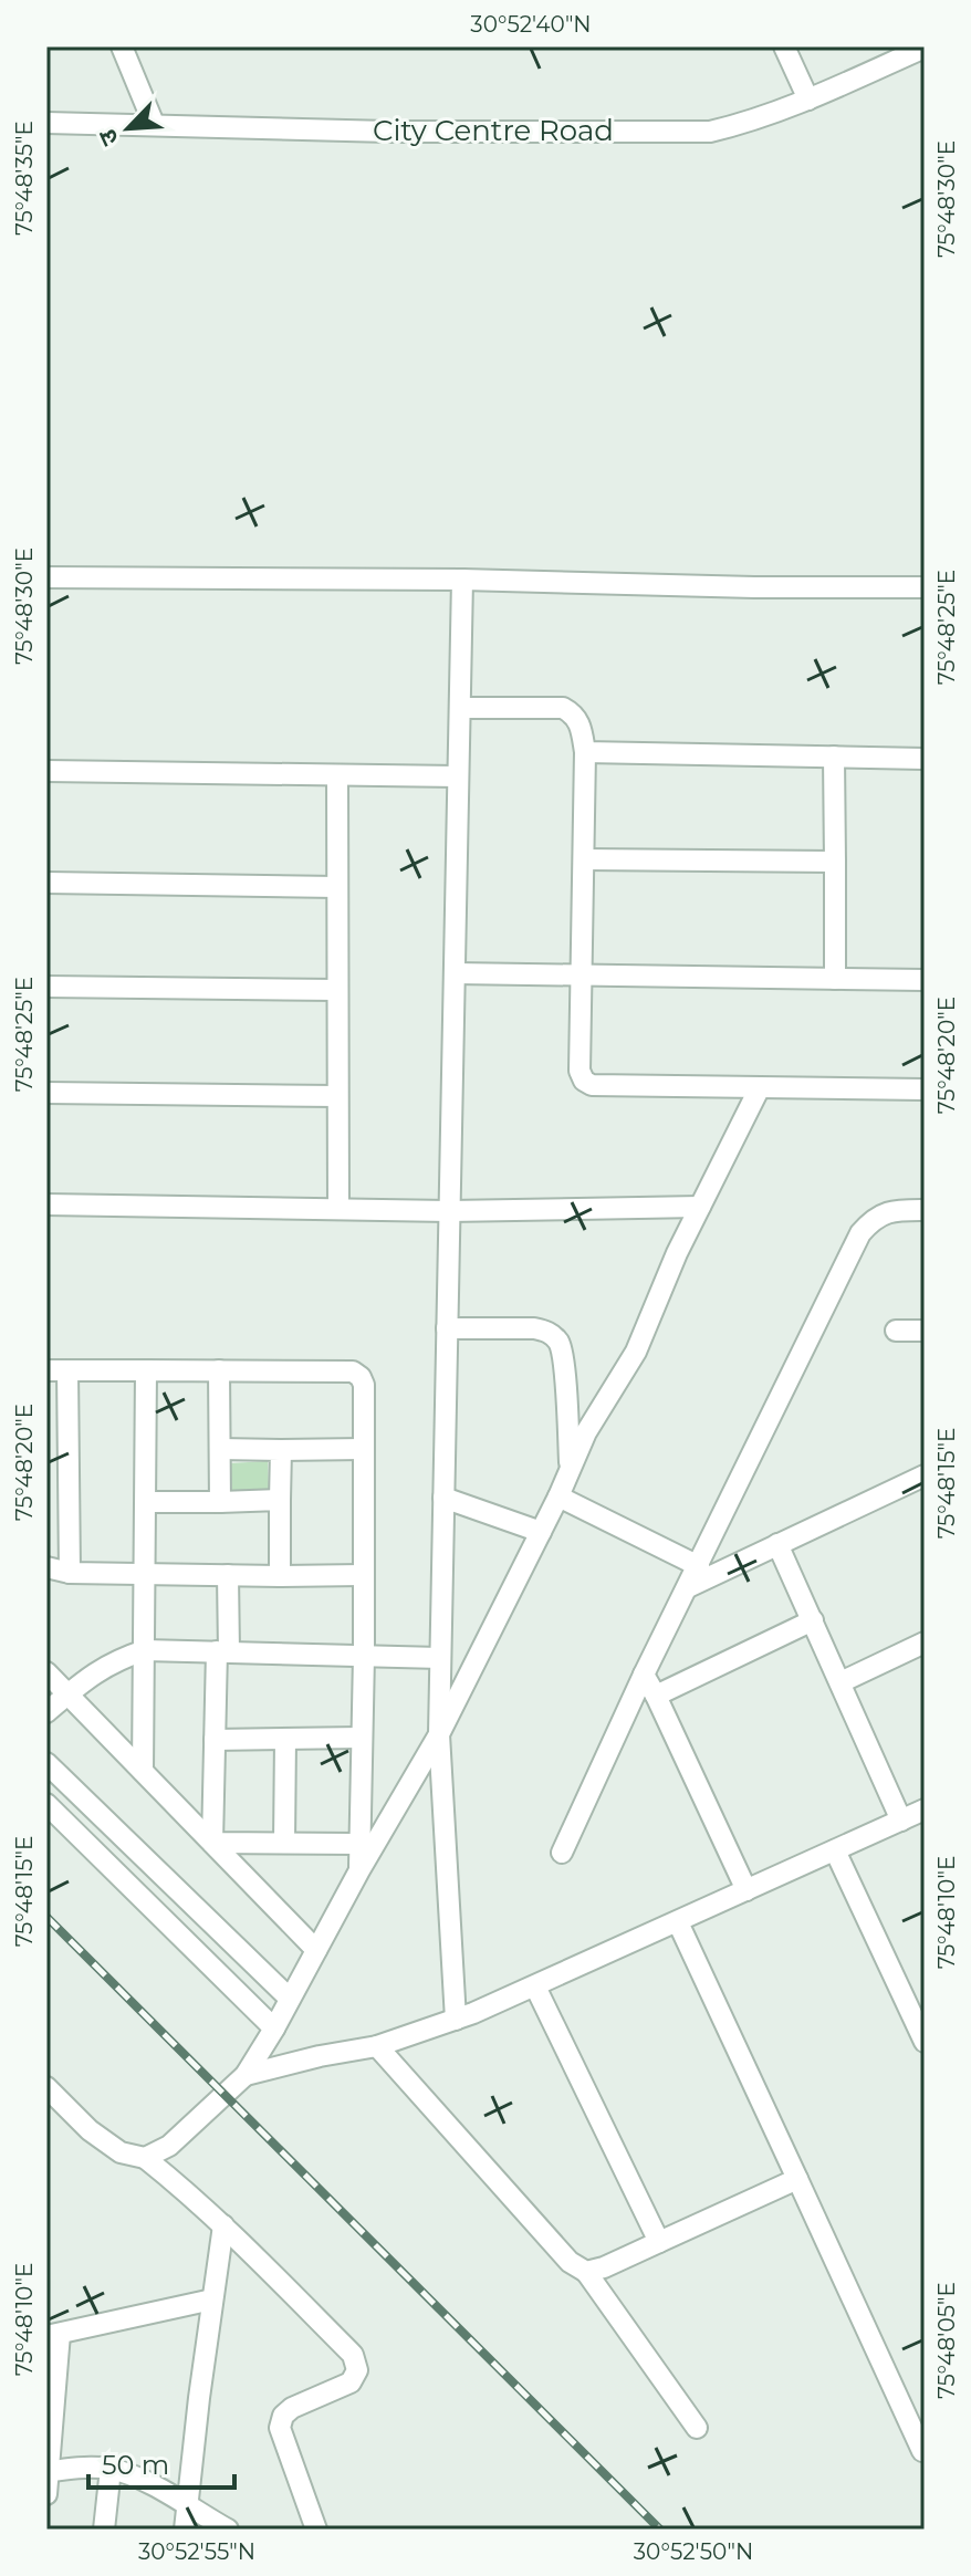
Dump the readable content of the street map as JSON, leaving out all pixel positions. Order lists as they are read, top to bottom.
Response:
{
  "streets": {
    "street": ["City Centre Road"]
  },
  "scale_bar": "50 m",
  "north": "bottom left",
  "coordinates": [
    "30°52'40\"N",
    "75°48'35\"E",
    "75°48'30\"E",
    "75°48'25\"E",
    "75°48'20\"E",
    "75°48'15\"E",
    "75°48'10\"E",
    "75°48'05\"E",
    "30°52'55\"N",
    "30°52'50\"N"
  ]
}
